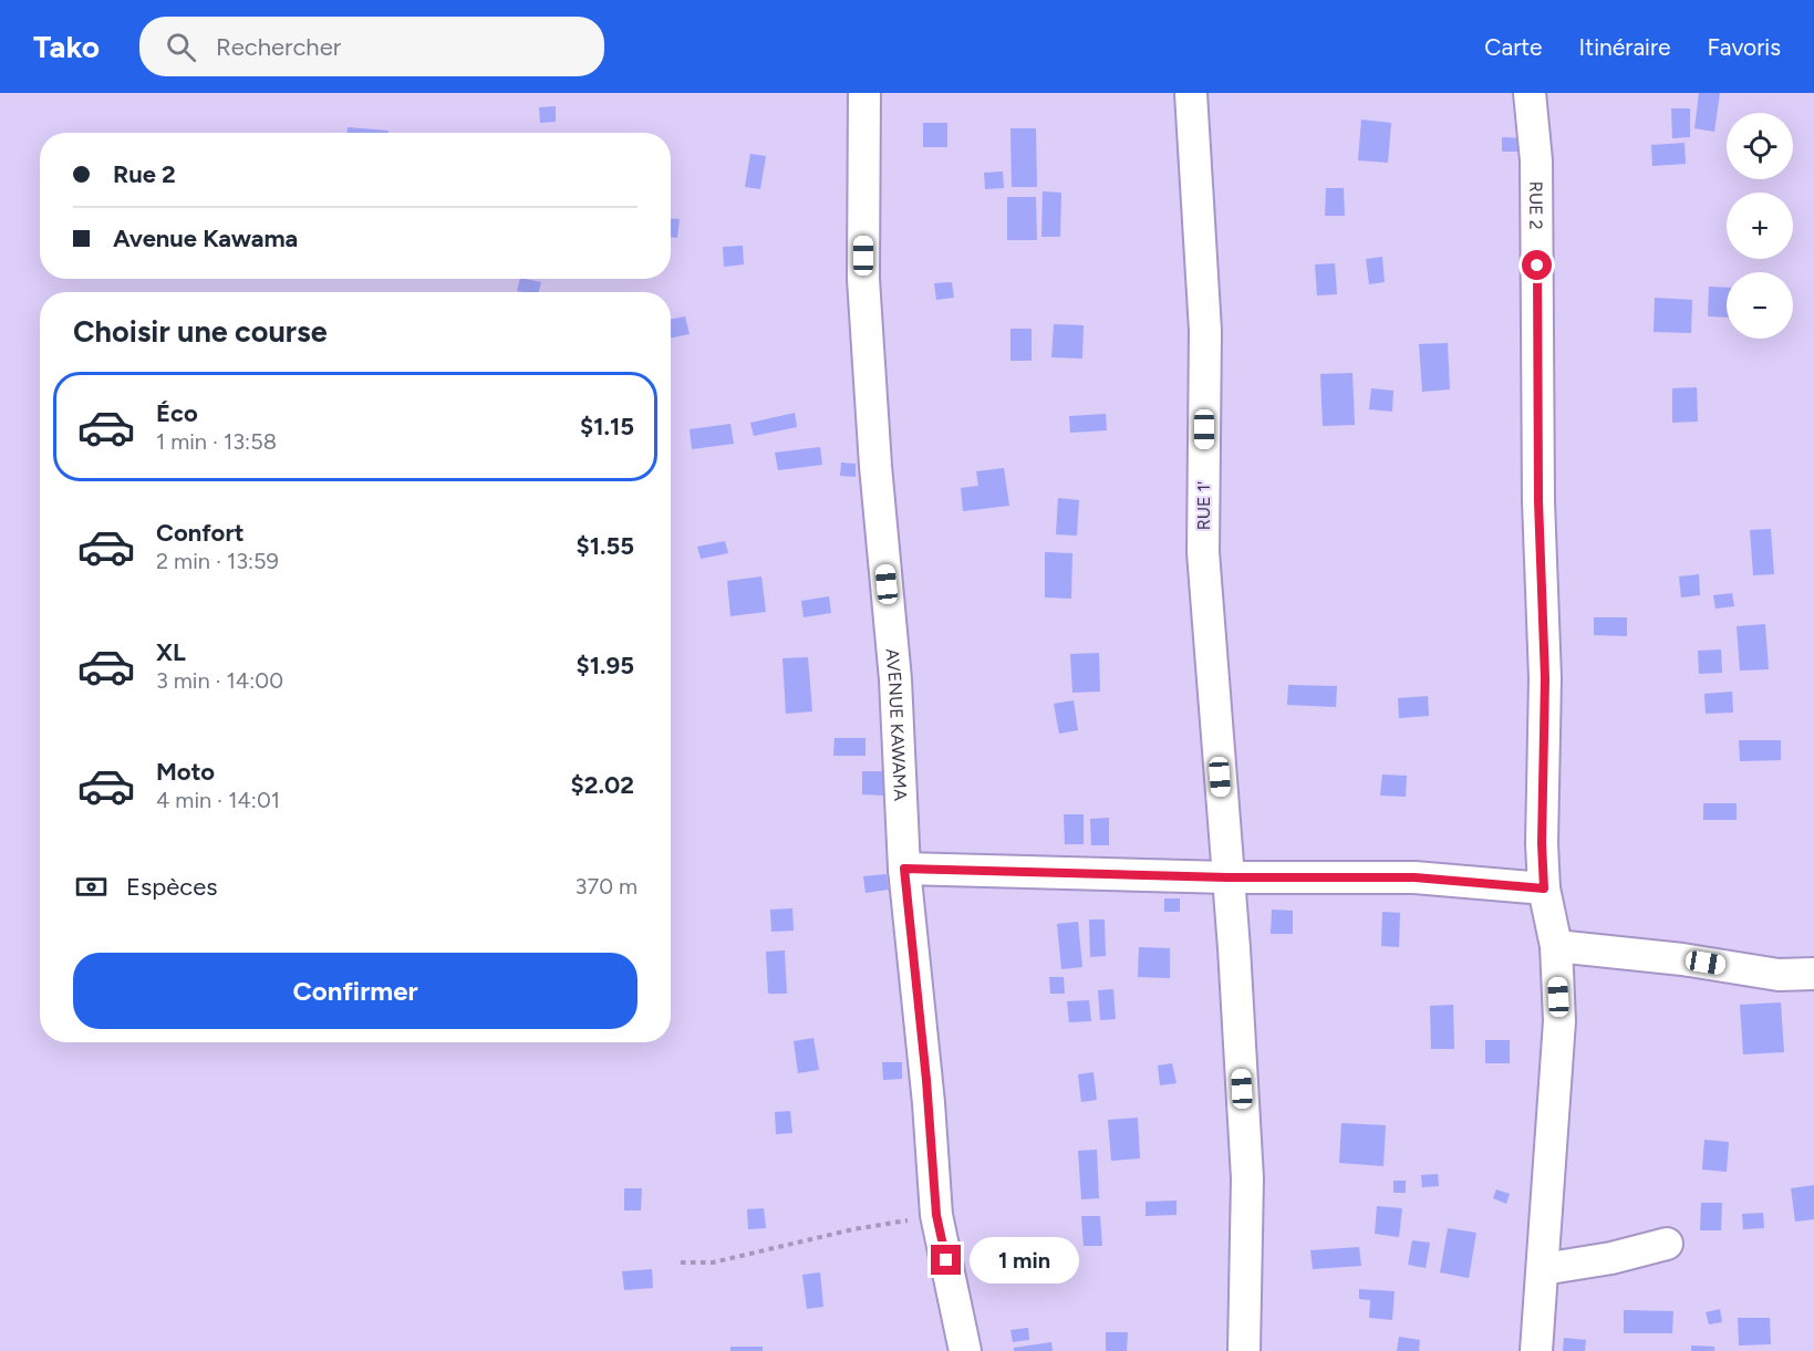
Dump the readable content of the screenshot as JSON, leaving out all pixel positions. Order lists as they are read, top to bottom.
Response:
{
  "streets": {
    "street": ["RUE 2", "RUE 1'", "AVENUE KAWAMA"]
  },
  "page": {
    "header": "Tako",
    "search": "Rechercher",
    "nav": ["Carte", "Itinéraire", "Favoris"],
    "map_buttons": ["+", "−"],
    "banner": ["Rue 2", "Avenue Kawama"],
    "heading": "Choisir une course",
    "list": [
      {
        "name": "Éco",
        "note": "1 min · 13:58",
        "value": "$1.15"
      },
      {
        "name": "Confort",
        "note": "2 min · 13:59",
        "value": "$1.55"
      },
      {
        "name": "XL",
        "note": "3 min · 14:00",
        "value": "$1.95"
      },
      {
        "name": "Moto",
        "note": "4 min · 14:01",
        "value": "$2.02"
      }
    ],
    "pay": ["Espèces", "370 m"],
    "buttons": "Confirmer",
    "bubble": "1 min"
  }
}
